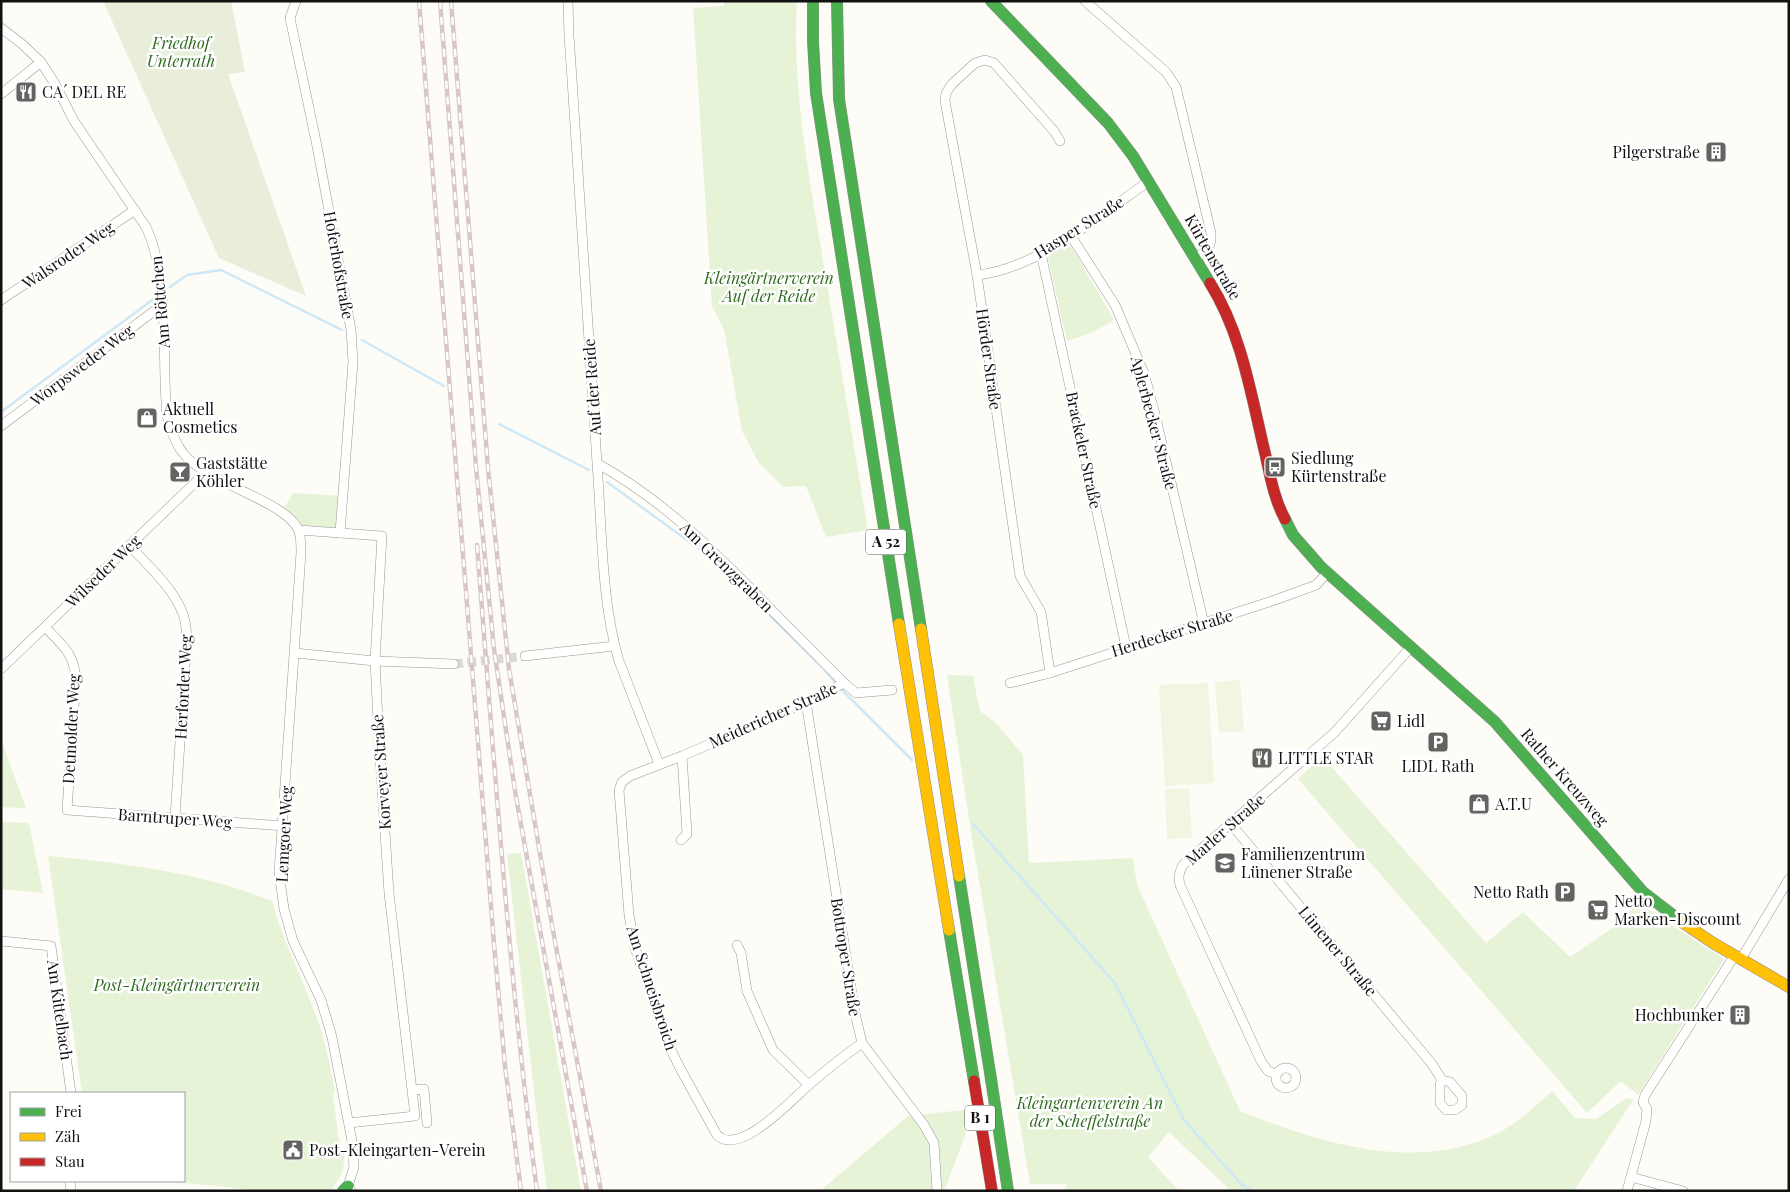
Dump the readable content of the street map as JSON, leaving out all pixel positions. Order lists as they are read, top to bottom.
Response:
{
  "streets": {
    "main road": [
      "Kürtenstraße",
      "A 52",
      "Rather Kreuzweg",
      "B 1"
    ],
    "street": [
      "Hasper Straße",
      "Walsroder Weg",
      "Hoferhofstraße",
      "Am Röttchen",
      "Hörder Straße",
      "Worpsweder Weg",
      "Auf der Reide",
      "Aplerbecker Straße",
      "Brackeler Straße",
      "Am Grenzgraben",
      "Wilseder Weg",
      "Herdecker Straße",
      "Herforder Weg",
      "Meidericher Straße",
      "Detmolder Weg",
      "Korveyer Straße",
      "Barntruper Weg",
      "Marler Straße",
      "Lemgoer Weg",
      "Lünener Straße",
      "Bottroper Straße",
      "Am Schneisbroich",
      "Am Kittelbach"
    ]
  },
  "crossings": [
    ["Hasper Straße", "Kürtenstraße"],
    ["Hasper Straße", "Hörder Straße"],
    ["Hasper Straße", "Aplerbecker Straße"],
    ["Hasper Straße", "Brackeler Straße"],
    ["Walsroder Weg", "Am Röttchen"],
    ["Kürtenstraße", "Herdecker Straße"],
    ["Kürtenstraße", "Rather Kreuzweg"],
    ["Hoferhofstraße", "Korveyer Straße"],
    ["Am Röttchen", "Worpsweder Weg"],
    ["Am Röttchen", "Wilseder Weg"],
    ["Am Röttchen", "Korveyer Straße"],
    ["Am Röttchen", "Lemgoer Weg"],
    ["Hörder Straße", "Herdecker Straße"],
    ["Auf der Reide", "Am Grenzgraben"],
    ["Auf der Reide", "Meidericher Straße"],
    ["Auf der Reide", "Am Schneisbroich"],
    ["Aplerbecker Straße", "Herdecker Straße"],
    ["Brackeler Straße", "Herdecker Straße"],
    ["A 52", "B 1"],
    ["Am Grenzgraben", "Meidericher Straße"],
    ["Wilseder Weg", "Herforder Weg"],
    ["Wilseder Weg", "Detmolder Weg"],
    ["Herdecker Straße", "Rather Kreuzweg"],
    ["Herforder Weg", "Barntruper Weg"],
    ["Meidericher Straße", "Bottroper Straße"],
    ["Meidericher Straße", "Am Schneisbroich"],
    ["Detmolder Weg", "Barntruper Weg"],
    ["Korveyer Straße", "Lemgoer Weg"],
    ["Rather Kreuzweg", "Marler Straße"],
    ["Barntruper Weg", "Lemgoer Weg"],
    ["Marler Straße", "Lünener Straße"]
  ],
  "parks": [
    "Friedhof Unterrath",
    "Kleingärtnerverein Auf der Reide",
    "Post-Kleingärtnerverein",
    "Kleingartenverein An der Scheffelstraße"
  ],
  "places": {
    "restaurant": ["CA´ DEL RE", "LITTLE STAR"],
    "building": ["Pilgerstraße", "Hochbunker"],
    "shop": ["Aktuell Cosmetics", "A.T.U"],
    "bus stop": ["Siedlung Kürtenstraße"],
    "bar": ["Gaststätte Köhler"],
    "supermarket": ["Lidl", "Netto Marken-Discount"],
    "parking": ["LIDL Rath", "Netto Rath"],
    "school or university": ["Familienzentrum Lünener Straße"],
    "public building": ["Post-Kleingarten-Verein"]
  },
  "legend": ["Frei", "Zäh", "Stau"]
}
